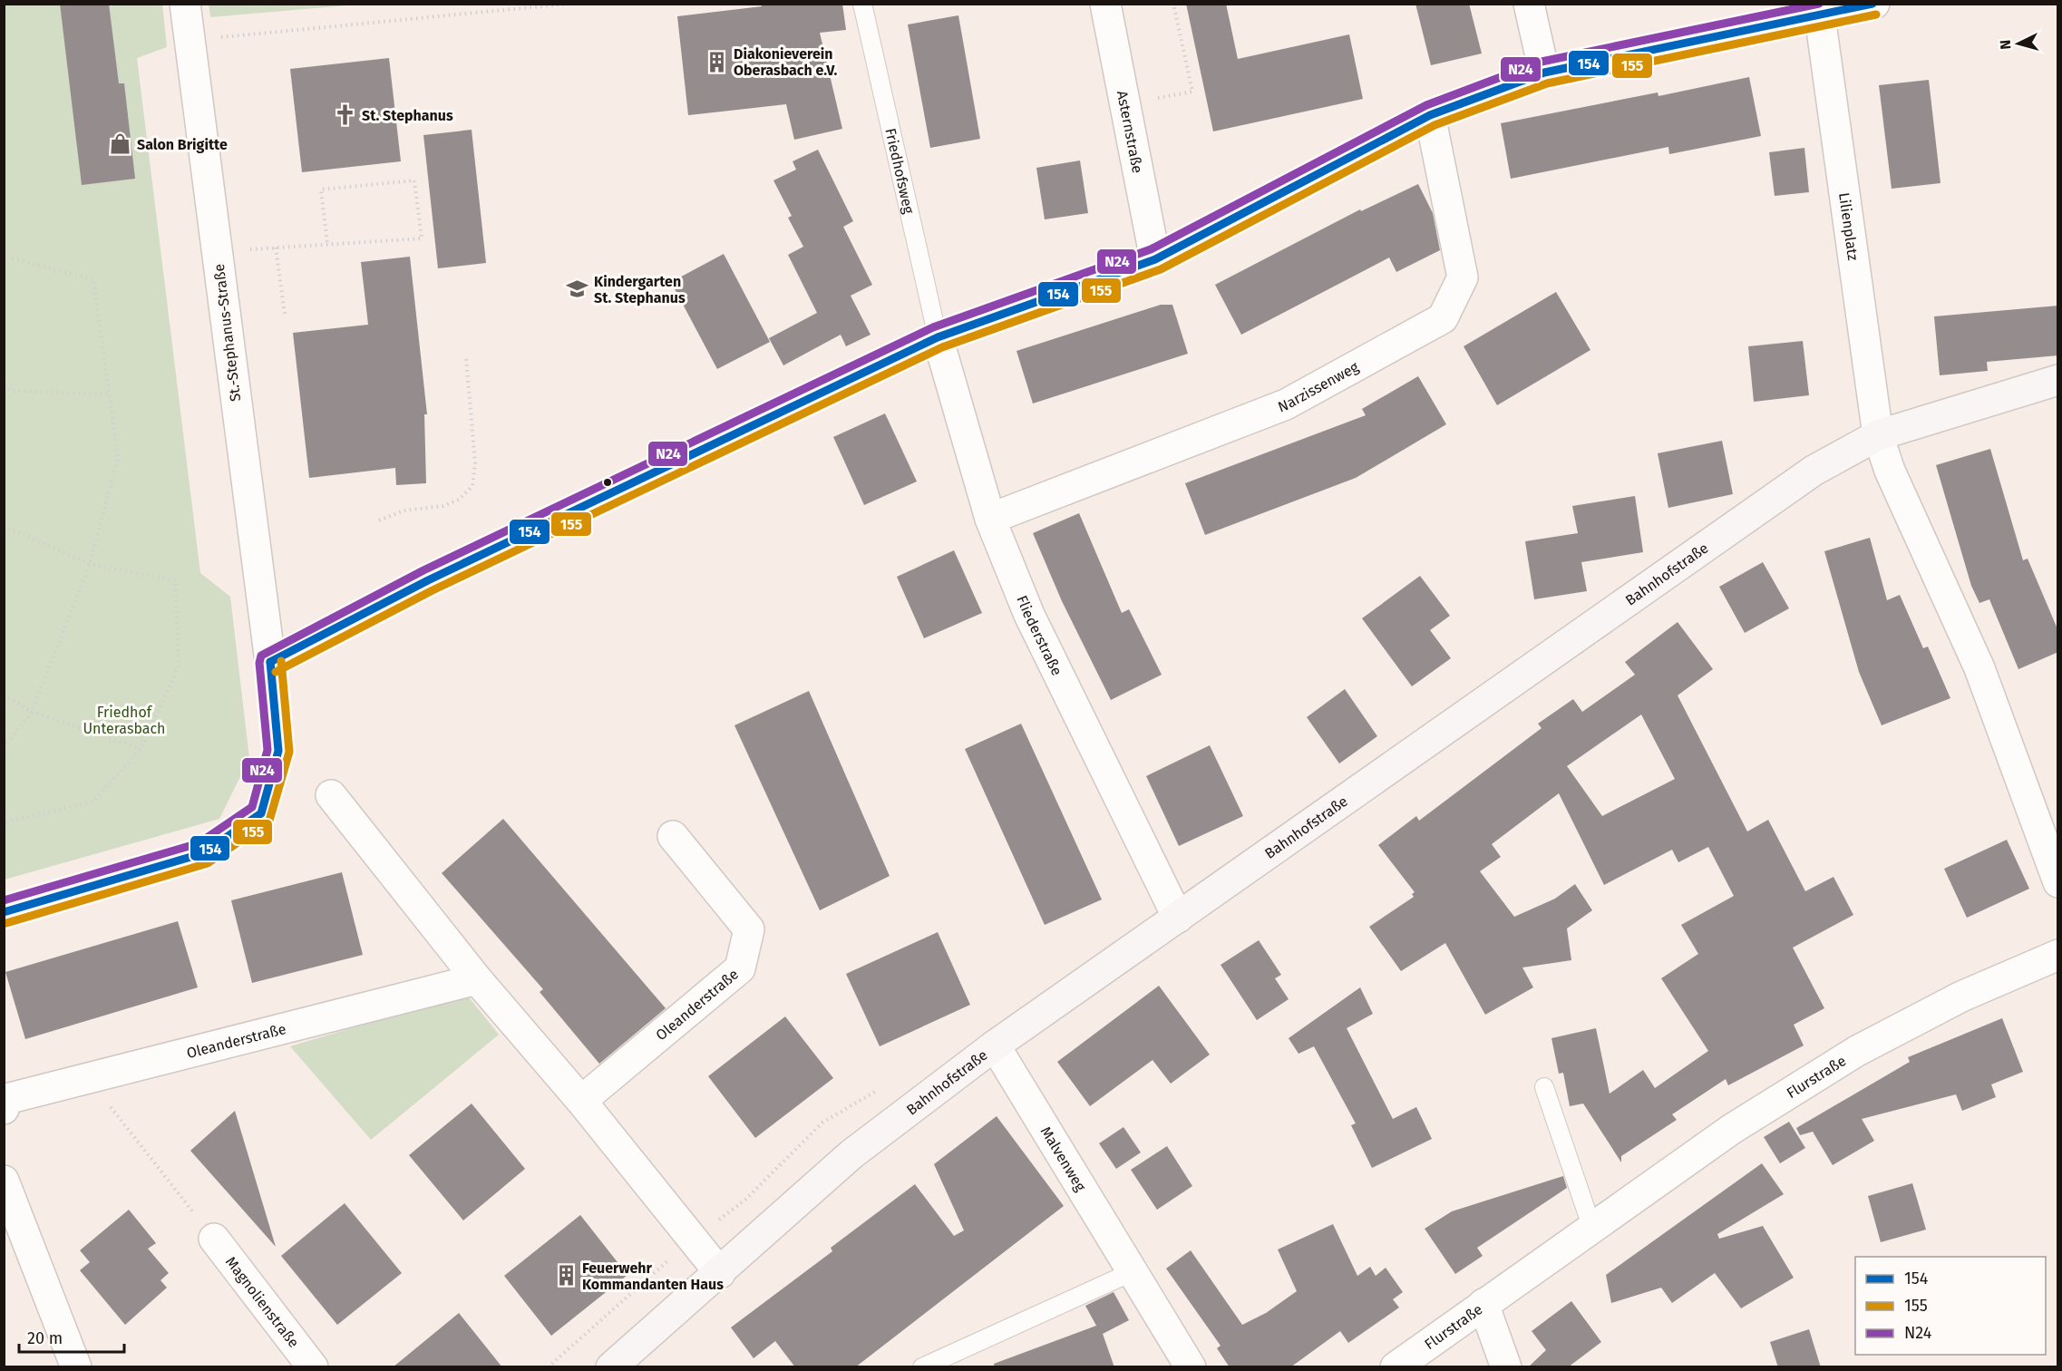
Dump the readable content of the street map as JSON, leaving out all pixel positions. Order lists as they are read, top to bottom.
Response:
{
  "streets": {
    "street": [
      "Asternstraße",
      "Lilienplatz",
      "St.-Stephanus-Straße",
      "Narzissenweg",
      "Bahnhofstraße",
      "Fliederstraße",
      "Oleanderstraße",
      "Flurstraße",
      "Malvenweg",
      "Magnolienstraße"
    ],
    "lane": ["Friedhofsweg"]
  },
  "crossings": [
    ["Friedhofsweg", "Fliederstraße"],
    ["Lilienplatz", "Bahnhofstraße"],
    ["Narzissenweg", "Fliederstraße"],
    ["Bahnhofstraße", "Fliederstraße"],
    ["Bahnhofstraße", "Malvenweg"]
  ],
  "parks": ["Friedhof Unterasbach"],
  "places": {
    "building": ["Diakonieverein Oberasbach e.V.", "Feuerwehr Kommandanten Haus"],
    "church": ["St. Stephanus"],
    "shop": ["Salon Brigitte"],
    "school or university": ["Kindergarten St. Stephanus"]
  },
  "lines": ["transit line 154", "transit line N24", "transit line 155"],
  "legend": ["154", "155", "N24"],
  "scale_bar": "20 m",
  "north": "left"
}
